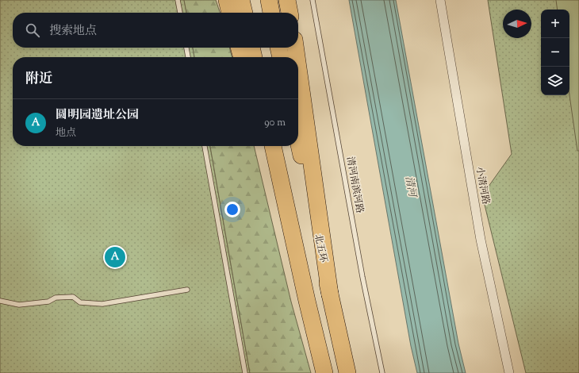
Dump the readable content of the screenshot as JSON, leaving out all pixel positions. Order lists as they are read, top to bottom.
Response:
{
  "streets": {
    "highway": ["北五环"],
    "street": ["小清河路"],
    "lane": ["清河南滨河路"]
  },
  "water": ["清河"],
  "north": "right",
  "page": {
    "map_buttons": ["+", "−"],
    "search": "搜索地点",
    "heading": "附近",
    "list": [
      {
        "mark": "A",
        "name": "圆明园遗址公园",
        "note": "地点",
        "value": "90 m"
      }
    ],
    "pins": "A"
  }
}
